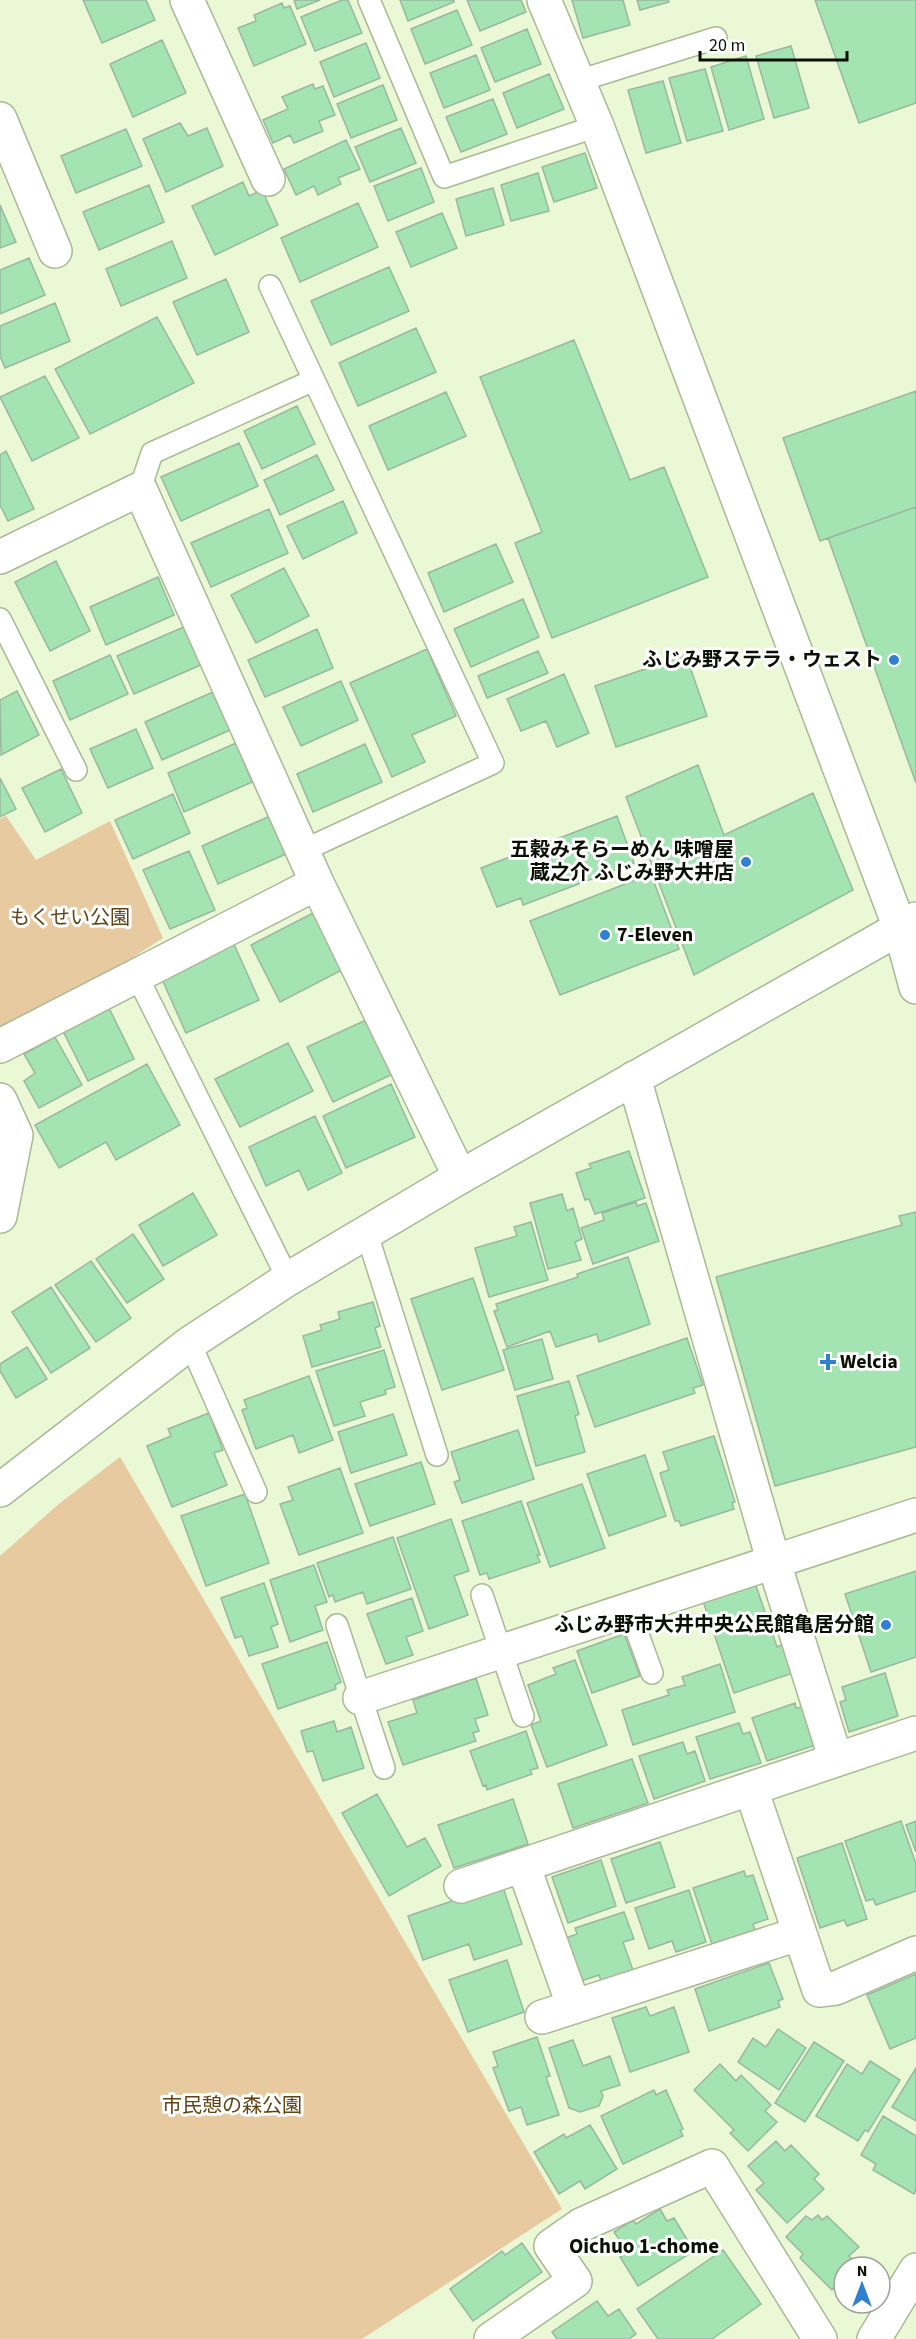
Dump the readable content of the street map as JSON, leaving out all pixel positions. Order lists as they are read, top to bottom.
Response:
{
  "districts": ["Oichuo 1-chome"],
  "parks": ["もくせい公園", "市民憩の森公園"],
  "places": {
    "other": [
      "ふじみ野ステラ・ウェスト",
      "五穀みそらーめん 味噌屋 蔵之介 ふじみ野大井店",
      "7-Eleven",
      "ふじみ野市大井中央公民館亀居分館"
    ],
    "health": ["Welcia"]
  },
  "scale_bar": "20 m",
  "north": "top"
}
